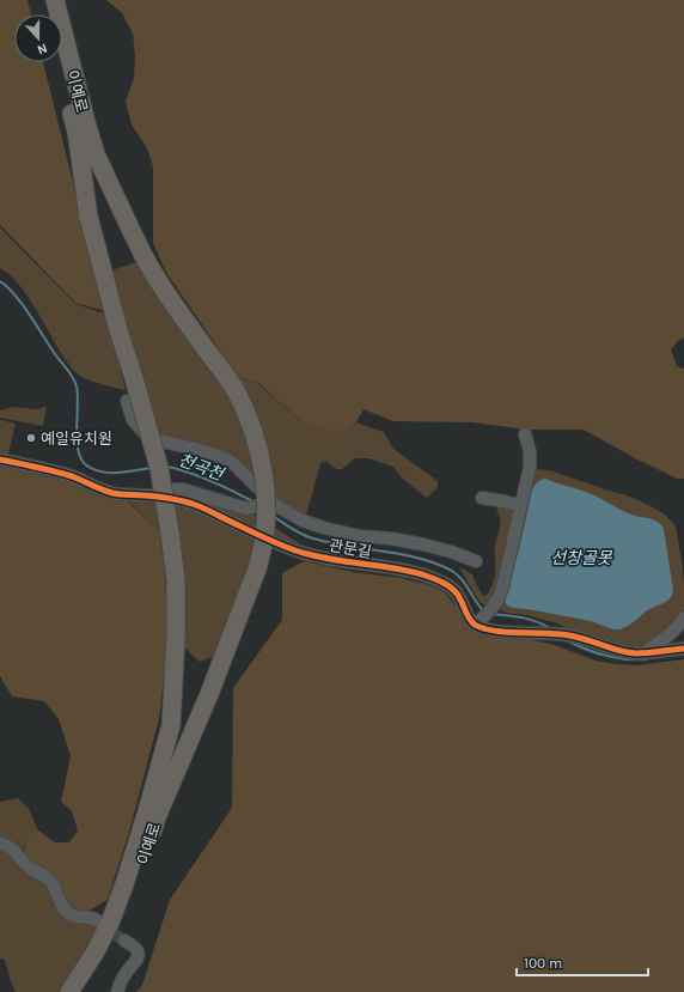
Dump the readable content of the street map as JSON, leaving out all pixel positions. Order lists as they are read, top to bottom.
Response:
{
  "streets": {
    "highway": ["이예로"],
    "street": ["관문길"]
  },
  "water": ["천곡천", "선창골못"],
  "places": ["예일유치원"],
  "scale_bar": "100 m",
  "north": "bottom"
}
